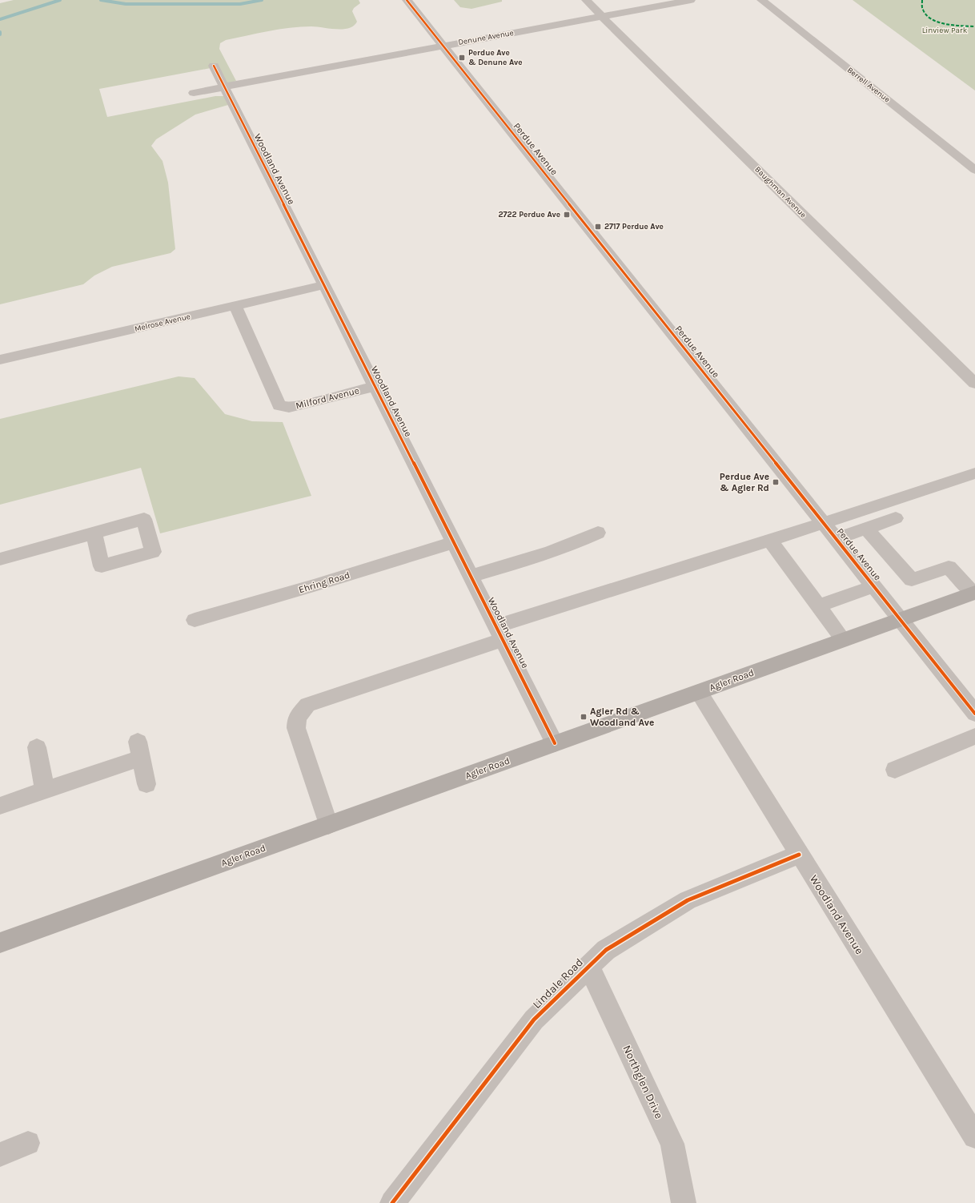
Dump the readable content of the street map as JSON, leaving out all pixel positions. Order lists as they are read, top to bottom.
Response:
{
  "streets": {
    "main road": ["Agler Road"],
    "street": [
      "Denune Avenue",
      "Berrell Avenue",
      "Perdue Avenue",
      "Woodland Avenue",
      "Baughman Avenue",
      "Melrose Avenue",
      "Milford Avenue",
      "Ehring Road",
      "Lindale Road",
      "Northglen Drive"
    ]
  },
  "crossings": [
    ["Denune Avenue", "Perdue Avenue"],
    ["Denune Avenue", "Woodland Avenue"],
    ["Denune Avenue", "Baughman Avenue"],
    ["Perdue Avenue", "Agler Road"],
    ["Woodland Avenue", "Melrose Avenue"],
    ["Woodland Avenue", "Milford Avenue"],
    ["Woodland Avenue", "Ehring Road"],
    ["Woodland Avenue", "Agler Road"],
    ["Woodland Avenue", "Lindale Road"],
    ["Melrose Avenue", "Milford Avenue"],
    ["Lindale Road", "Northglen Drive"]
  ],
  "parks": ["Linview Park"],
  "places": {
    "transit": [
      "Perdue Ave & Denune Ave",
      "2722 Perdue Ave",
      "2717 Perdue Ave",
      "Perdue Ave & Agler Rd",
      "Agler Rd & Woodland Ave"
    ]
  }
}
